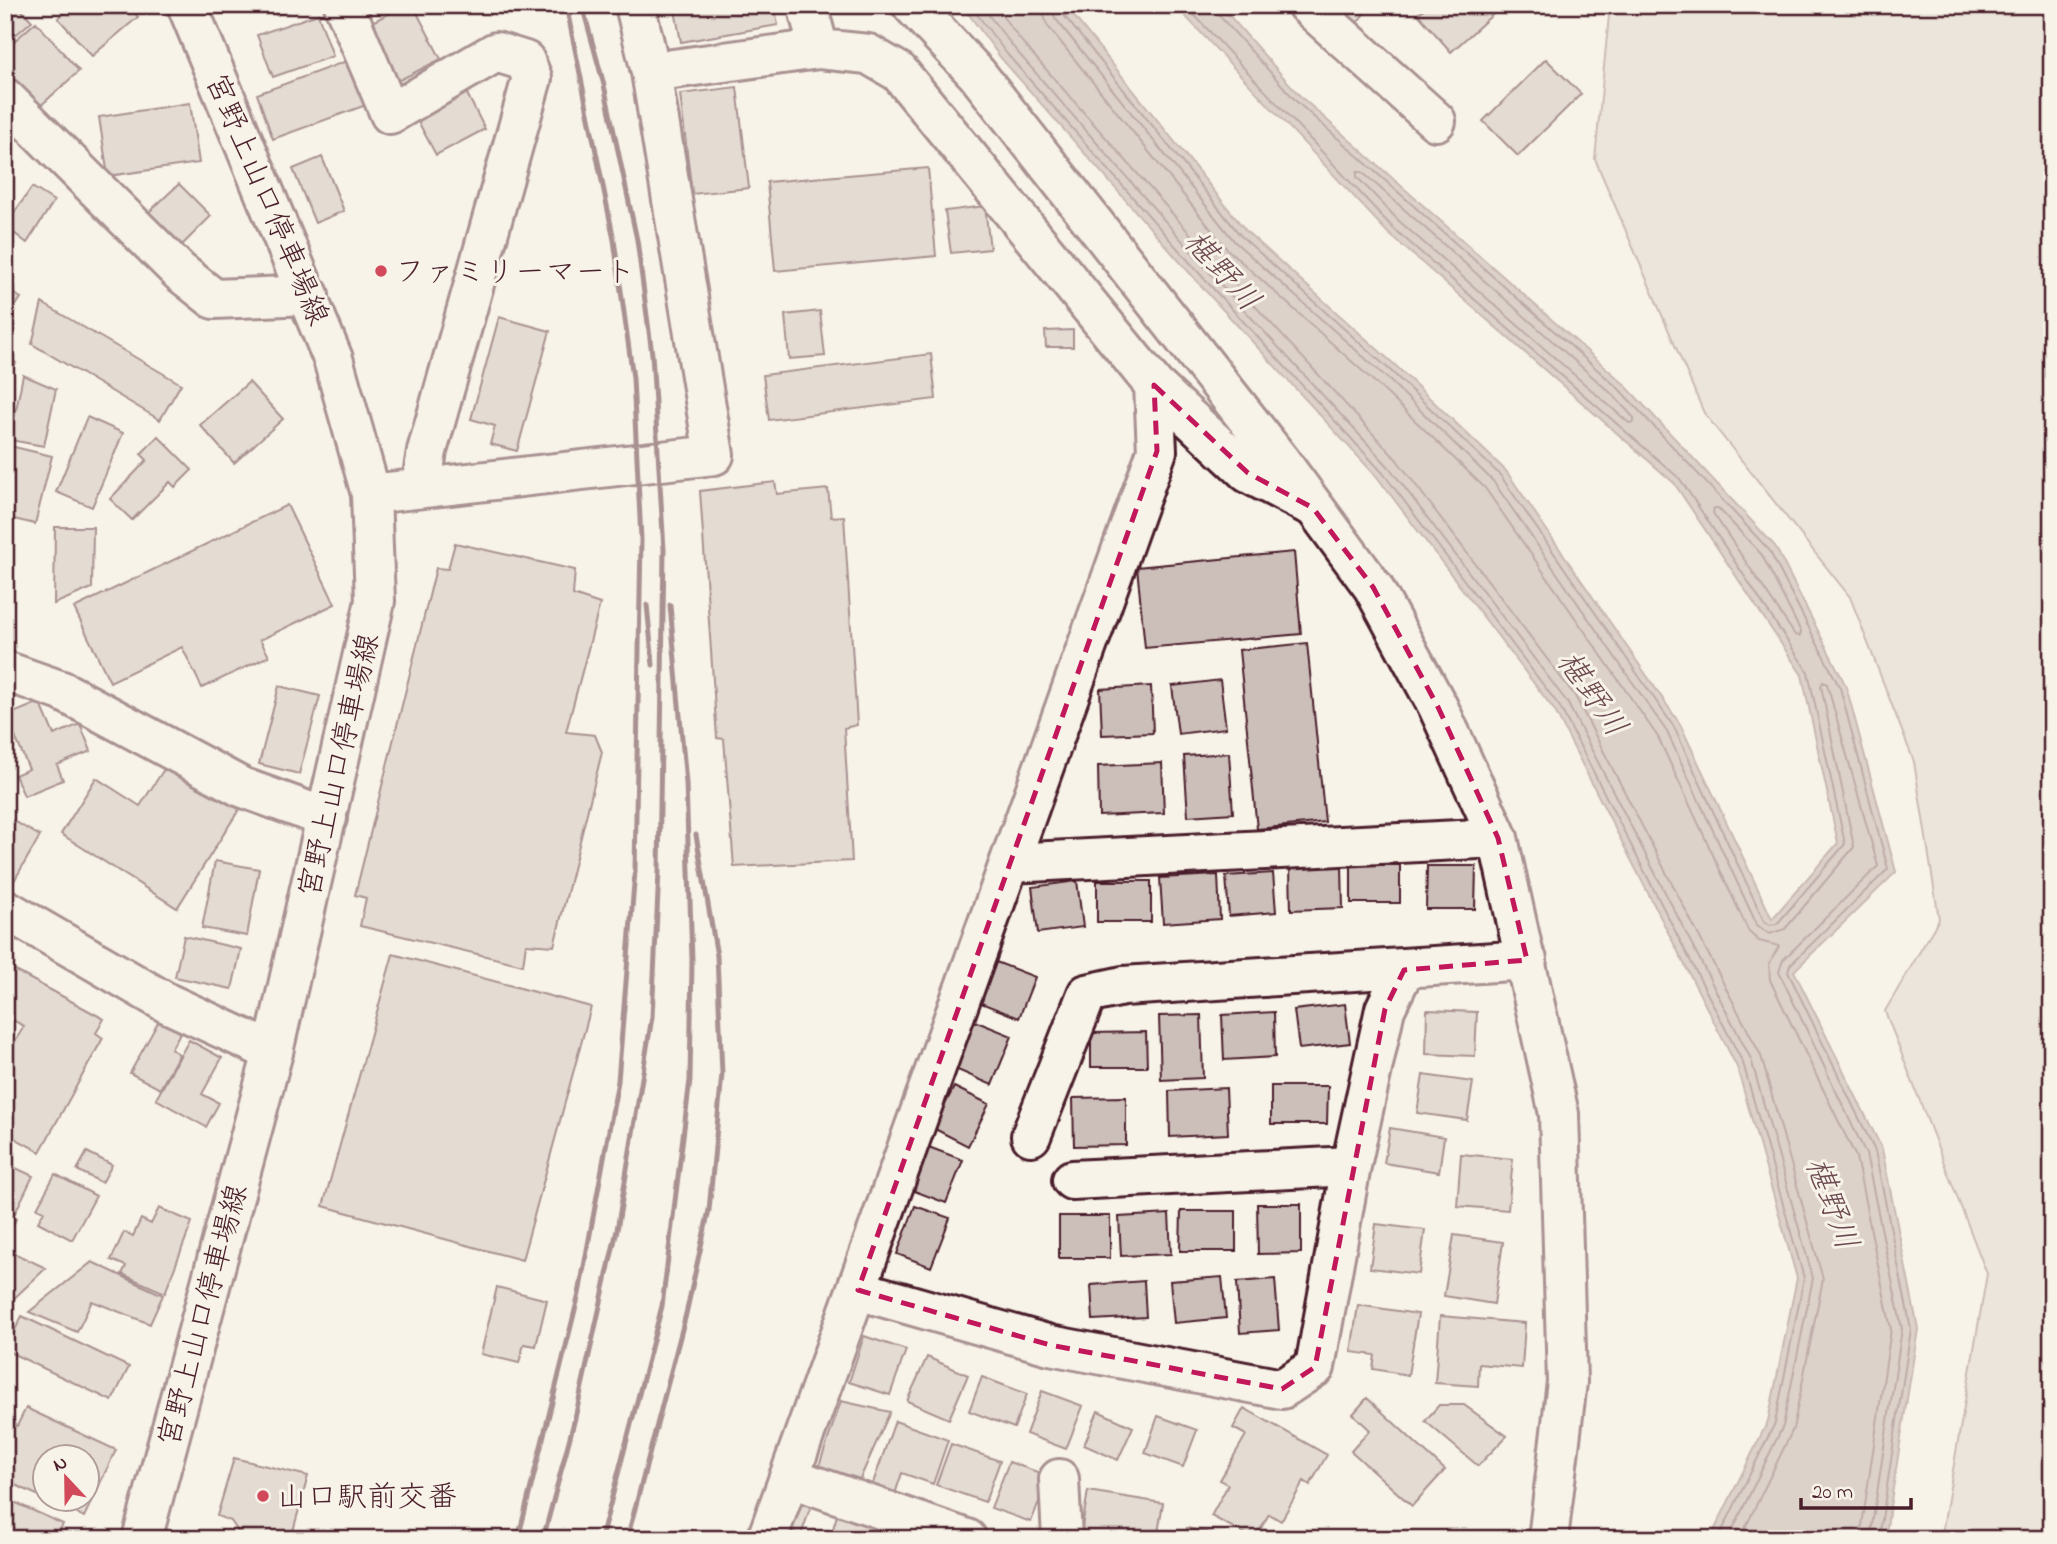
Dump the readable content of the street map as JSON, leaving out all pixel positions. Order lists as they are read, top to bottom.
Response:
{
  "streets": {
    "street": ["宮野上山口停車場線"]
  },
  "water": ["椹野川"],
  "places": ["ファミリーマート", "山口駅前交番"],
  "scale_bar": "20 m",
  "north": "top"
}
